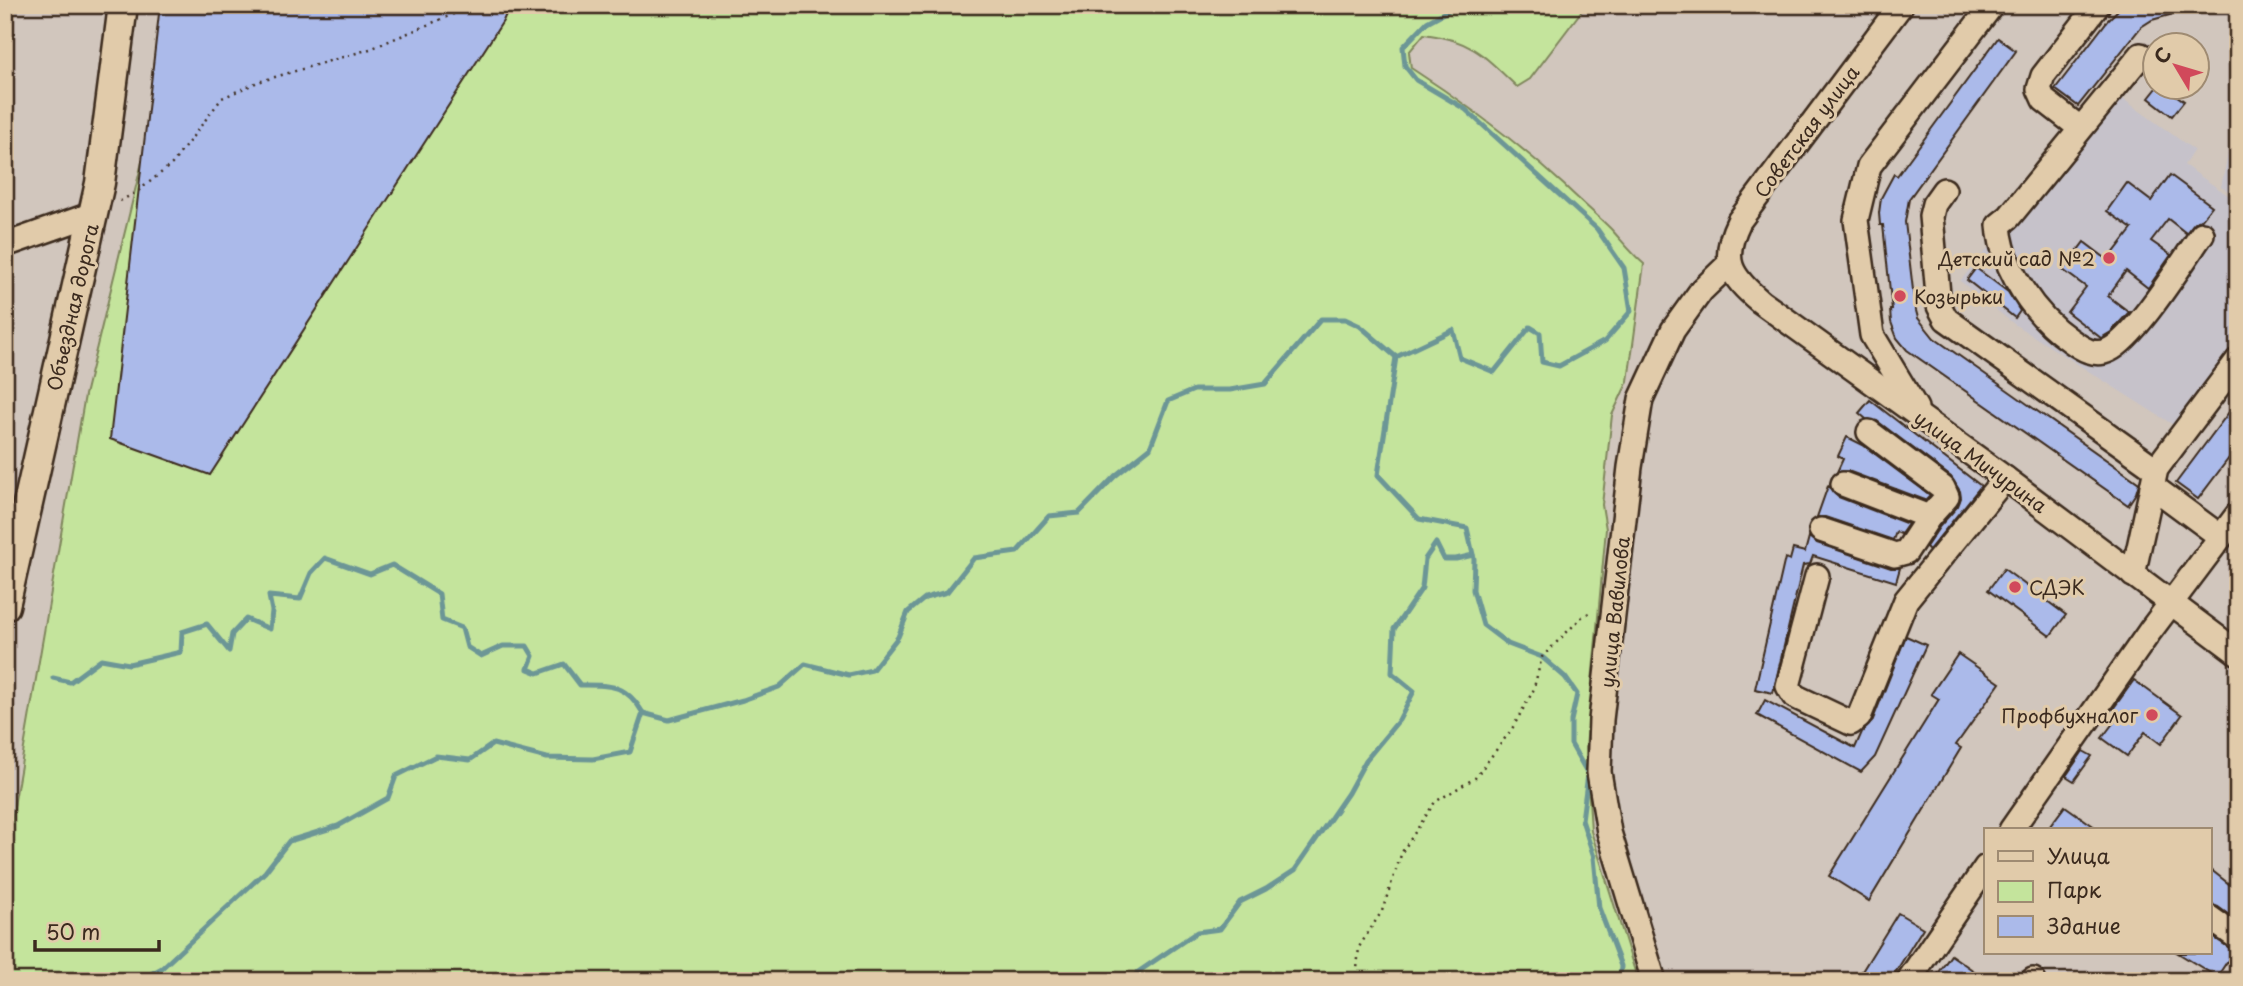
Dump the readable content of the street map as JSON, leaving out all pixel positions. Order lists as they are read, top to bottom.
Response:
{
  "streets": {
    "main road": ["Объездная дорога"],
    "street": ["Советская улица", "улица Мичурина", "улица Вавилова"]
  },
  "crossings": [
    ["Советская улица", "улица Мичурина"],
    ["Советская улица", "улица Вавилова"],
    ["улица Мичурина", "улица Вавилова"]
  ],
  "places": [
    "Детский сад №2",
    "Козырьки",
    "СДЭК",
    "Профбухналог"
  ],
  "legend": ["Улица", "Парк", "Здание"],
  "scale_bar": "50 m",
  "north": "top left"
}
